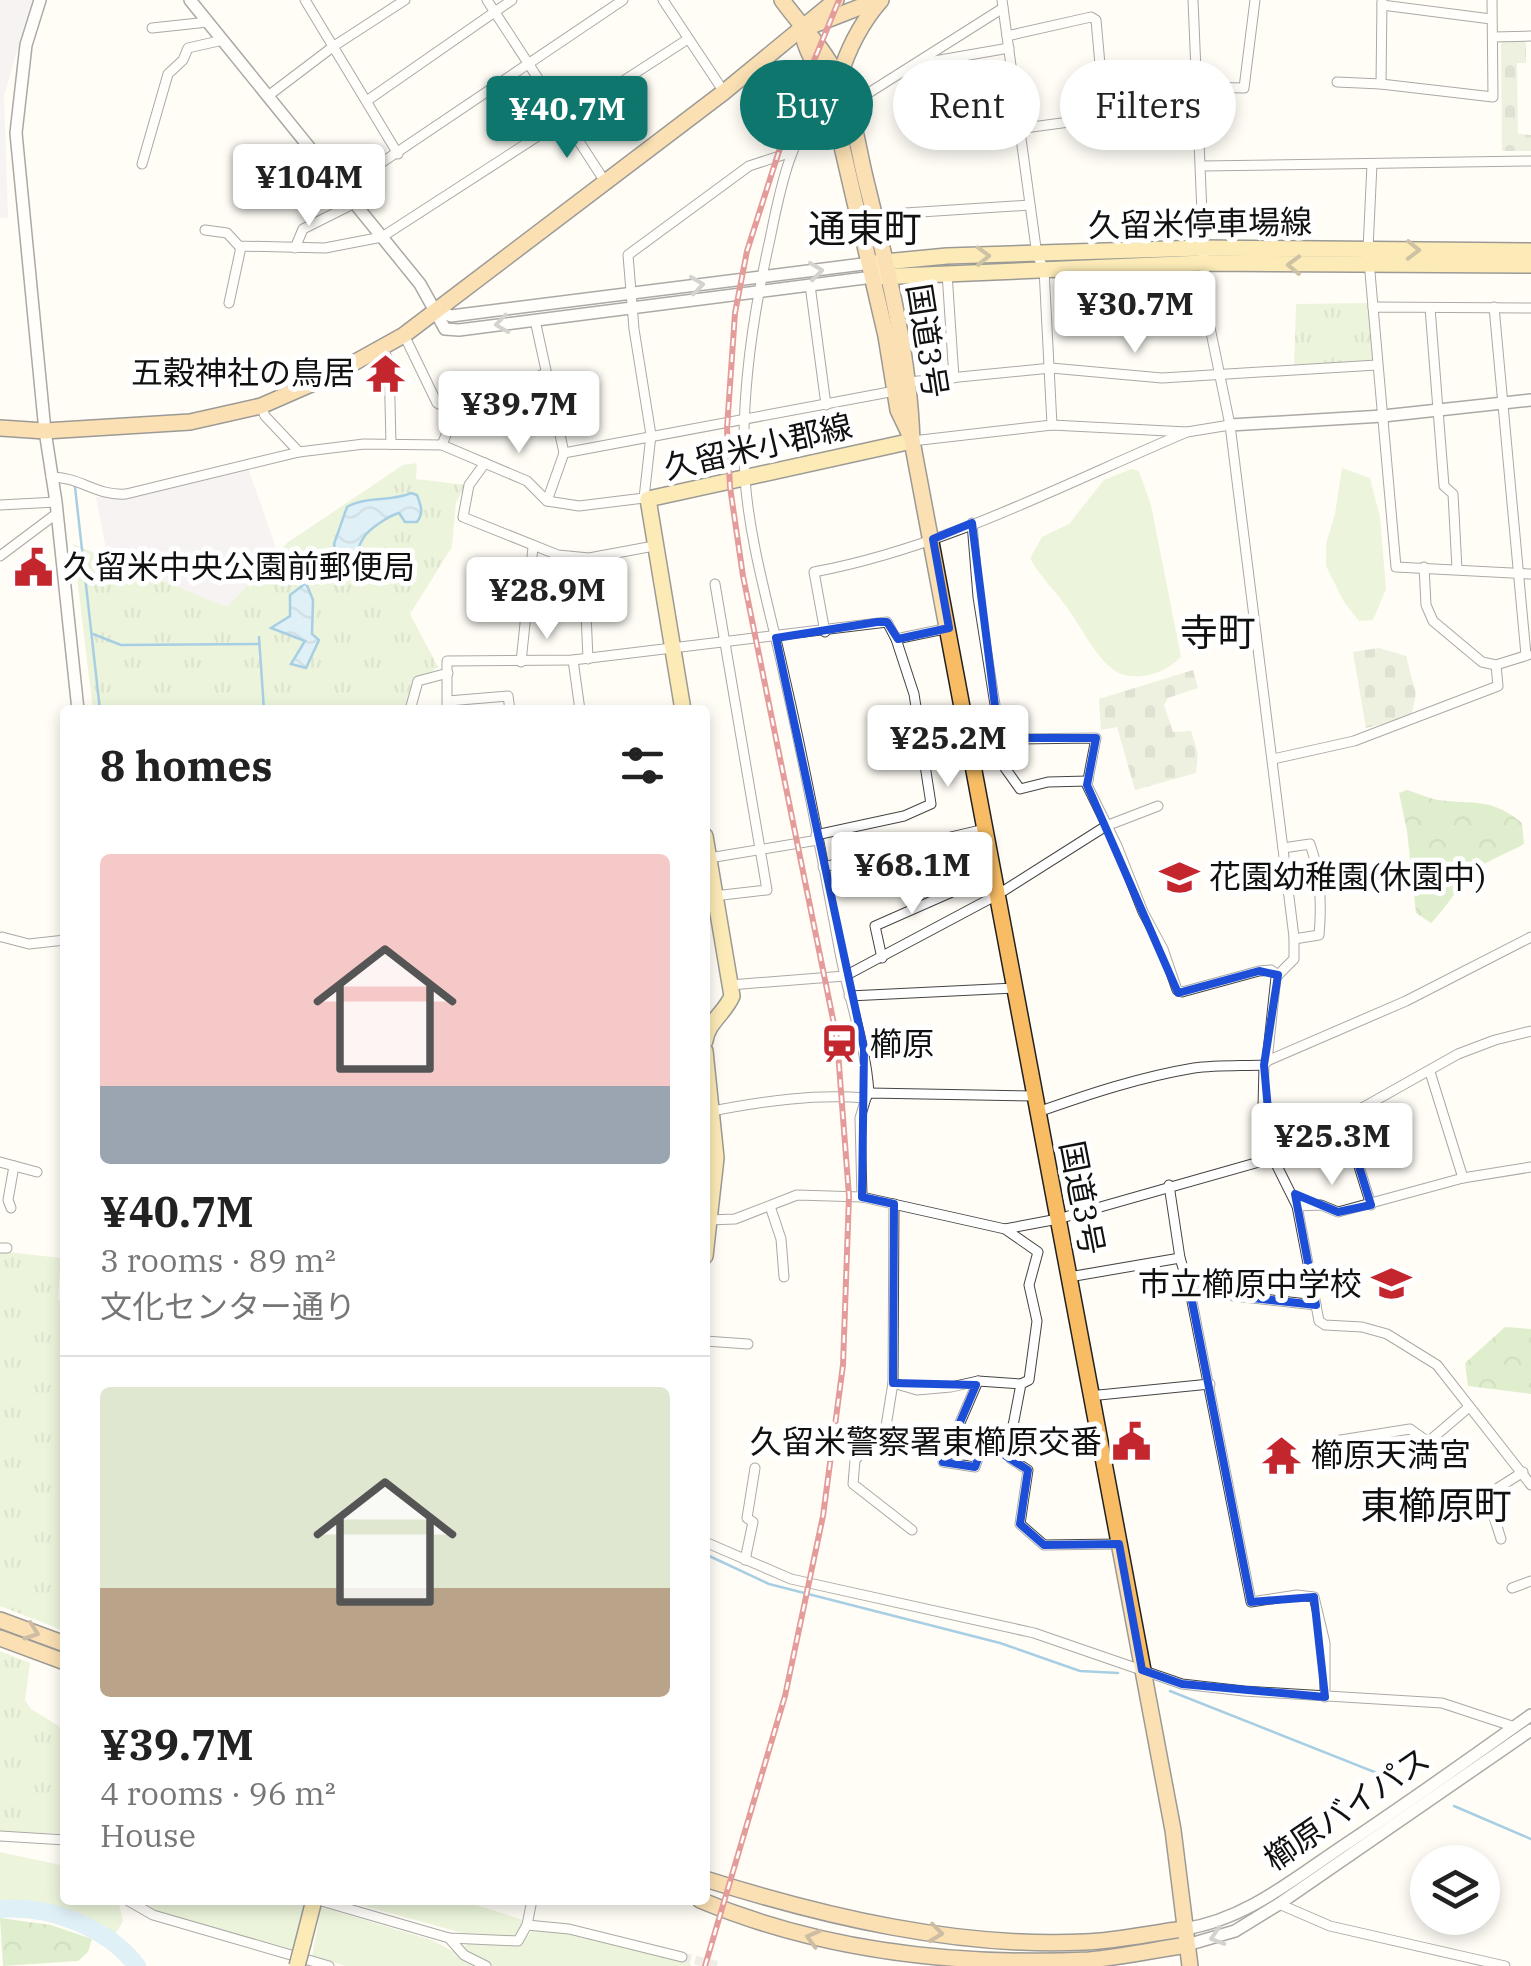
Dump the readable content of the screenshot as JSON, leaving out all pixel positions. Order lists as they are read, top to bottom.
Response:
{
  "streets": {
    "highway": ["国道3号"],
    "main road": ["久留米停車場線", "久留米小郡線"],
    "street": ["櫛原バイパス"]
  },
  "crossings": [
    ["久留米停車場線", "国道3号"],
    ["国道3号", "久留米小郡線"],
    ["国道3号", "櫛原バイパス"]
  ],
  "districts": ["通東町", "寺町", "東櫛原町"],
  "places": {
    "temple": ["五穀神社の鳥居", "櫛原天満宮"],
    "public building": ["久留米中央公園前郵便局", "久留米警察署東櫛原交番"],
    "school or university": ["花園幼稚園(休園中)", "市立櫛原中学校"],
    "station": ["櫛原"]
  },
  "page": {
    "chip": ["Buy", "Rent", "Filters"],
    "price": [
      "¥40.7M",
      "¥104M",
      "¥30.7M",
      "¥39.7M",
      "¥28.9M",
      "¥25.2M",
      "¥68.1M",
      "¥25.3M"
    ],
    "heading": "8 homes",
    "list": [
      {
        "name": "¥40.7M",
        "note": "3 rooms · 89 m² · 文化センター通り"
      },
      {
        "name": "¥39.7M",
        "note": "4 rooms · 96 m² · House"
      }
    ]
  }
}
